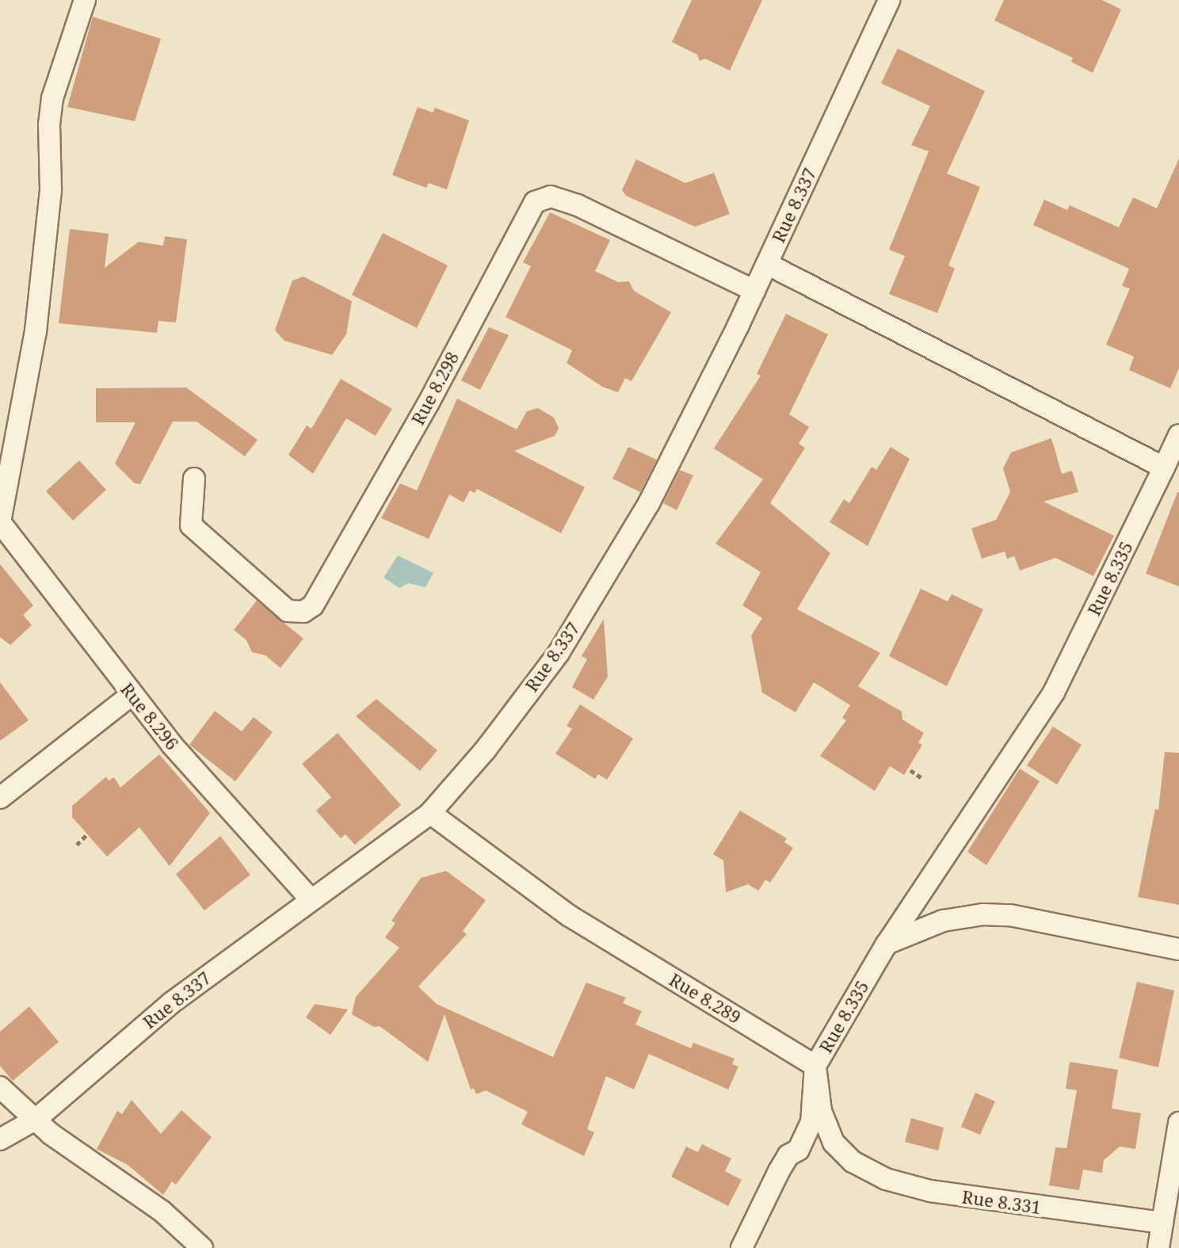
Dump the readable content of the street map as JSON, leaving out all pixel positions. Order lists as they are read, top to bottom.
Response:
{
  "streets": {
    "street": [
      "Rue 8.337",
      "Rue 8.298",
      "Rue 8.335",
      "Rue 8.296",
      "Rue 8.289",
      "Rue 8.331"
    ]
  },
  "crossings": [
    ["Rue 8.337", "Rue 8.298"],
    ["Rue 8.337", "Rue 8.296"],
    ["Rue 8.337", "Rue 8.289"],
    ["Rue 8.335", "Rue 8.289"],
    ["Rue 8.335", "Rue 8.331"],
    ["Rue 8.289", "Rue 8.331"]
  ]
}
